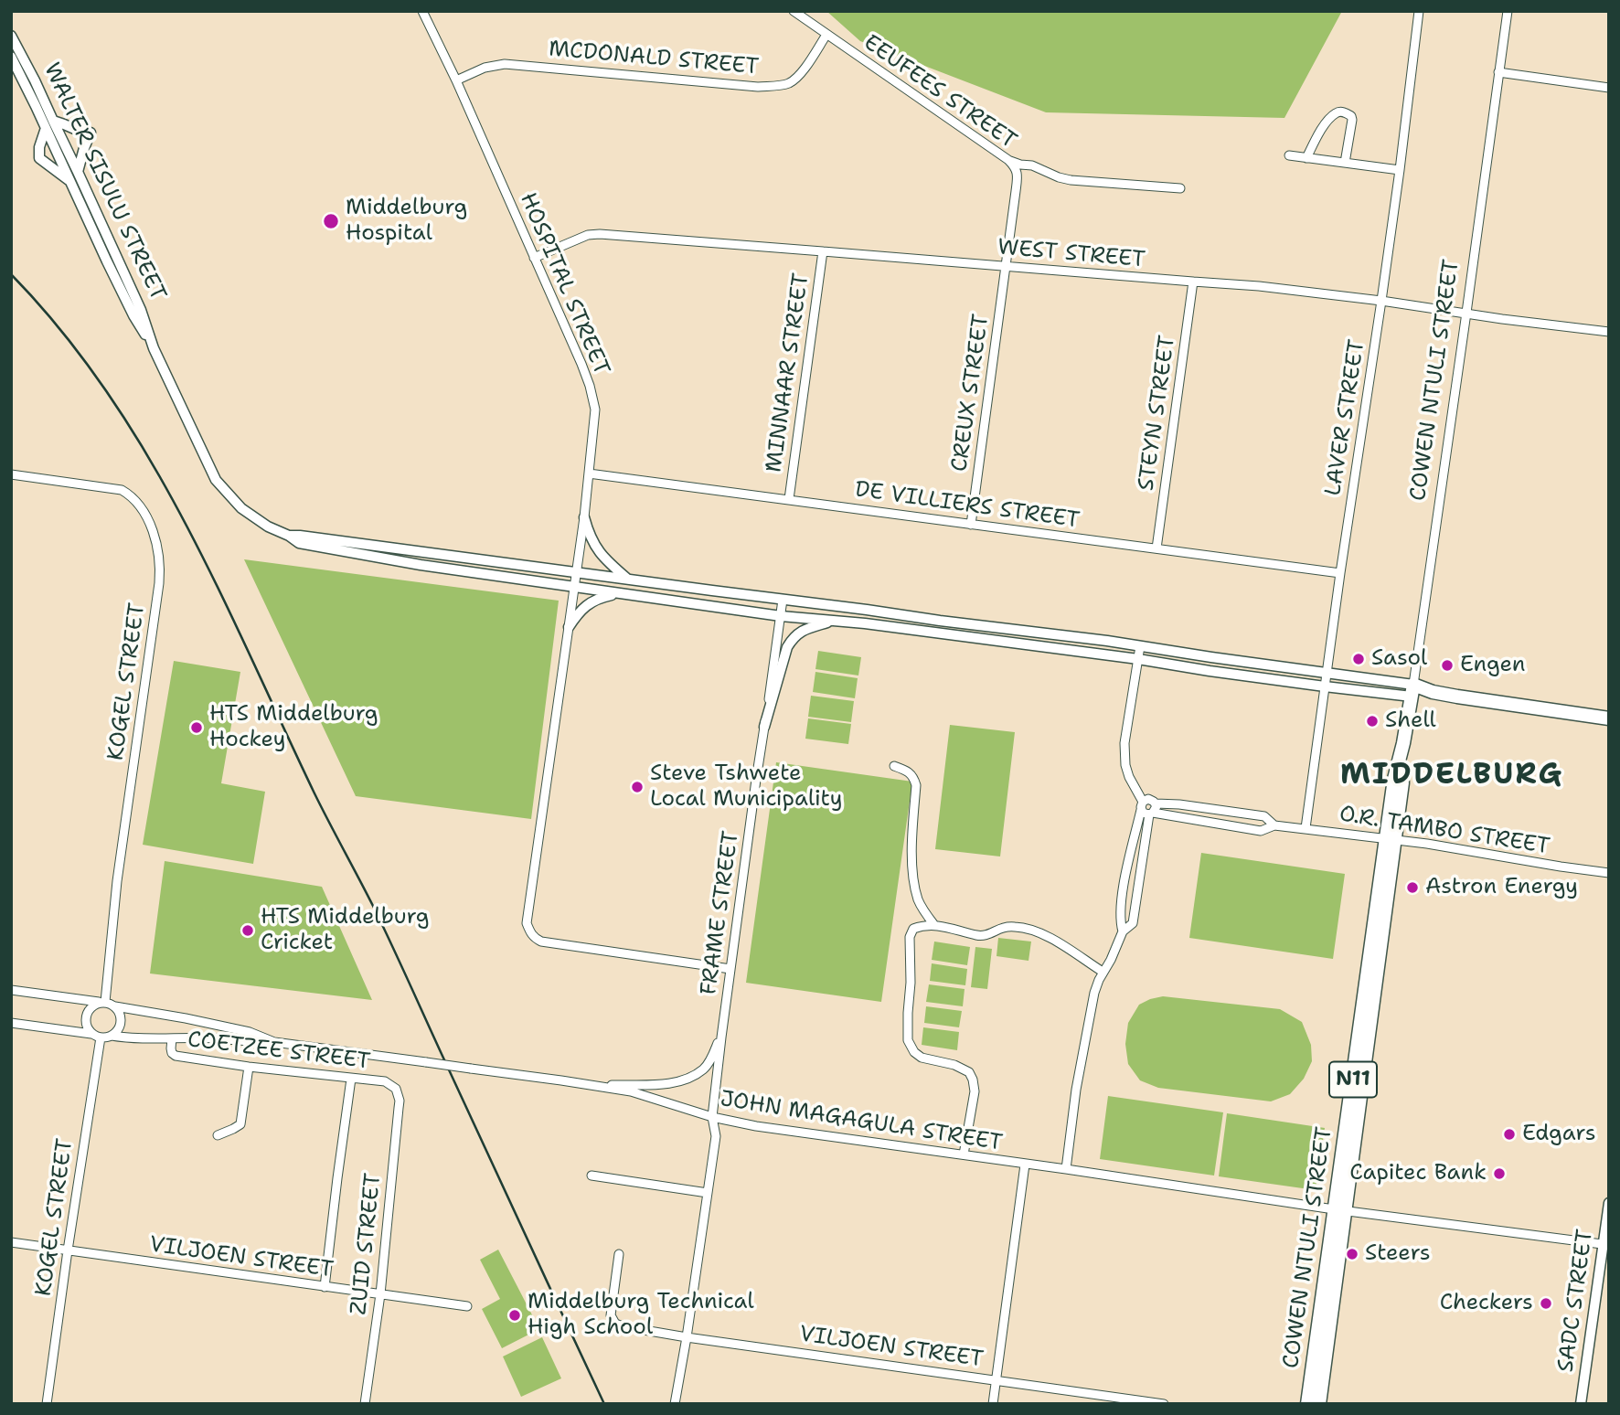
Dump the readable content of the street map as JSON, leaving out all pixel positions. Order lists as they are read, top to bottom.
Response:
{
  "streets": {
    "highway": ["COWEN NTULI STREET", "N11"],
    "main road": ["WALTER SISULU STREET", "SADC STREET"],
    "street": [
      "MCDONALD STREET",
      "EEUFEES STREET",
      "WEST STREET",
      "HOSPITAL STREET",
      "MINNAAR STREET",
      "CREUX STREET",
      "STEYN STREET",
      "LAVER STREET",
      "DE VILLIERS STREET",
      "KOGEL STREET",
      "O.R. TAMBO STREET",
      "FRAME STREET",
      "COETZEE STREET",
      "JOHN MAGAGULA STREET",
      "ZUID STREET",
      "VILJOEN STREET"
    ]
  },
  "crossings": [
    ["MCDONALD STREET", "EEUFEES STREET"],
    ["MCDONALD STREET", "HOSPITAL STREET"],
    ["EEUFEES STREET", "WEST STREET"],
    ["EEUFEES STREET", "CREUX STREET"],
    ["WALTER SISULU STREET", "HOSPITAL STREET"],
    ["WALTER SISULU STREET", "COWEN NTULI STREET"],
    ["WALTER SISULU STREET", "LAVER STREET"],
    ["WALTER SISULU STREET", "FRAME STREET"],
    ["WEST STREET", "HOSPITAL STREET"],
    ["WEST STREET", "MINNAAR STREET"],
    ["WEST STREET", "COWEN NTULI STREET"],
    ["WEST STREET", "CREUX STREET"],
    ["WEST STREET", "STEYN STREET"],
    ["WEST STREET", "LAVER STREET"],
    ["HOSPITAL STREET", "DE VILLIERS STREET"],
    ["HOSPITAL STREET", "FRAME STREET"],
    ["MINNAAR STREET", "DE VILLIERS STREET"],
    ["COWEN NTULI STREET", "O.R. TAMBO STREET"],
    ["COWEN NTULI STREET", "JOHN MAGAGULA STREET"],
    ["CREUX STREET", "DE VILLIERS STREET"],
    ["STEYN STREET", "DE VILLIERS STREET"],
    ["LAVER STREET", "DE VILLIERS STREET"],
    ["LAVER STREET", "O.R. TAMBO STREET"],
    ["KOGEL STREET", "JOHN MAGAGULA STREET"],
    ["KOGEL STREET", "VILJOEN STREET"],
    ["FRAME STREET", "JOHN MAGAGULA STREET"],
    ["FRAME STREET", "VILJOEN STREET"],
    ["COETZEE STREET", "ZUID STREET"],
    ["JOHN MAGAGULA STREET", "SADC STREET"],
    ["ZUID STREET", "VILJOEN STREET"]
  ],
  "districts": ["MIDDELBURG"],
  "places": [
    "Middelburg Hospital",
    "Sasol",
    "Engen",
    "Shell",
    "HTS Middelburg Hockey",
    "Steve Tshwete Local Municipality",
    "Astron Energy",
    "HTS Middelburg Cricket",
    "Edgars",
    "Capitec Bank",
    "Steers",
    "Checkers",
    "Middelburg Technical High School"
  ]
}
